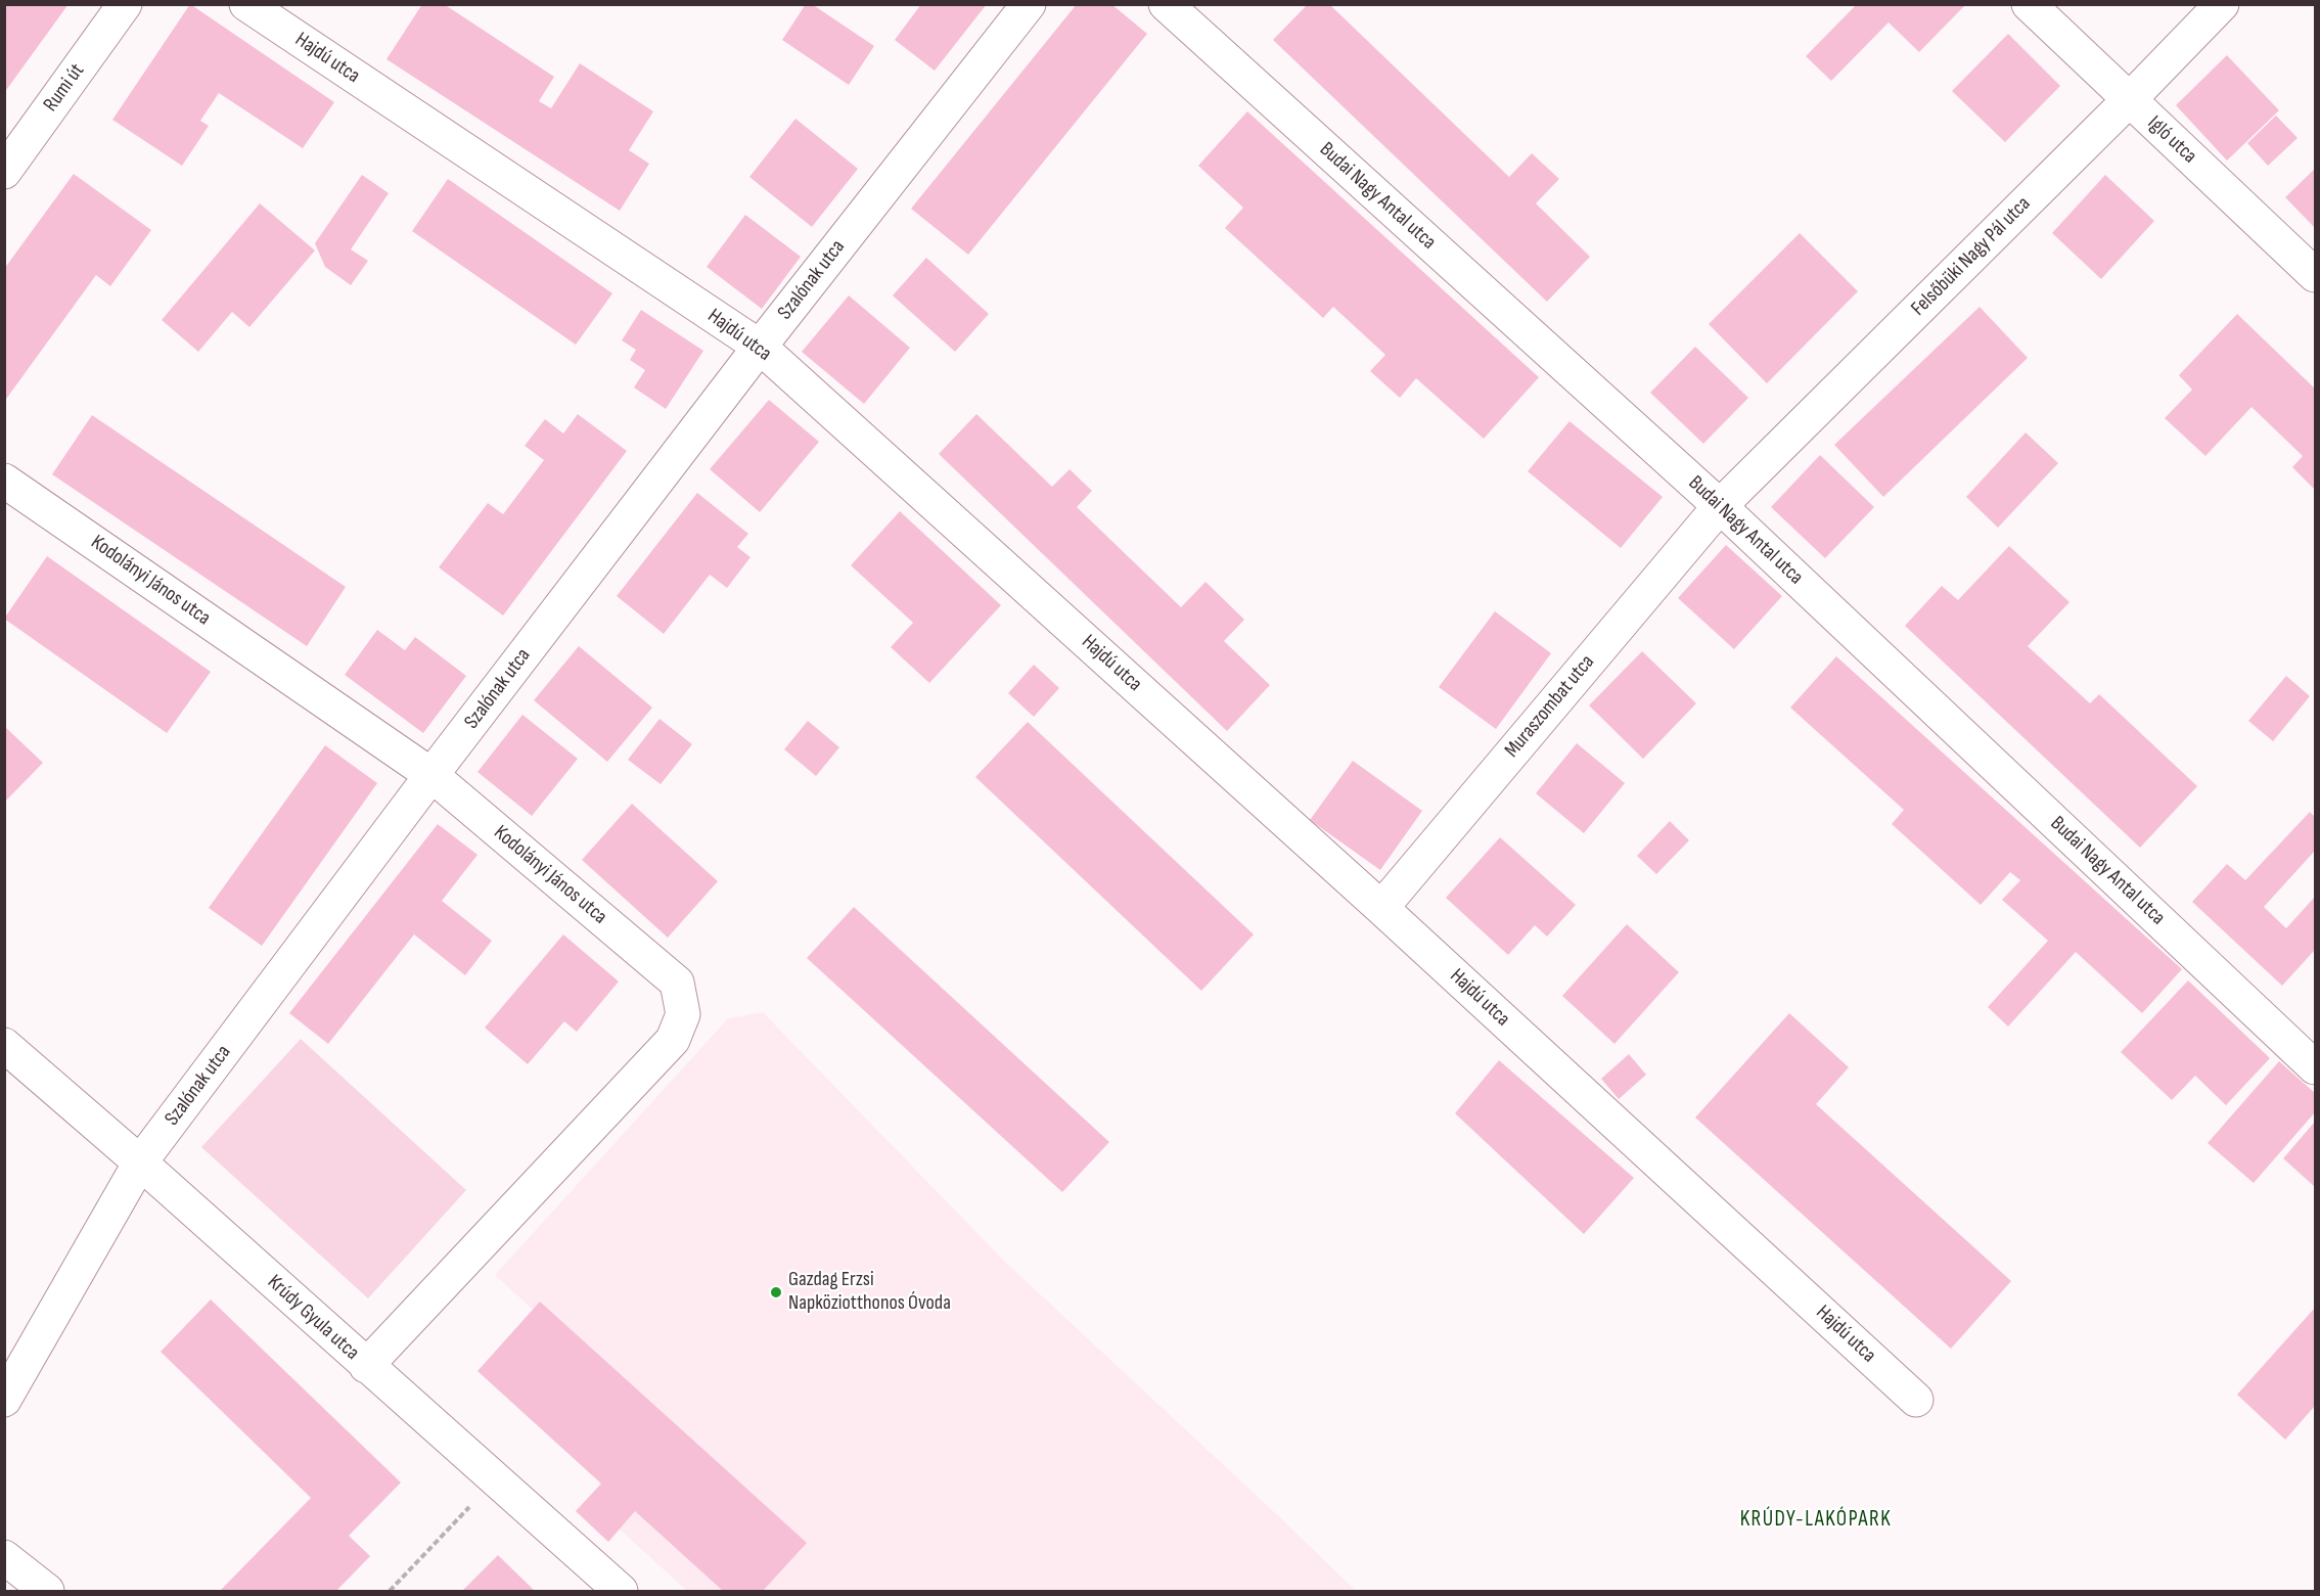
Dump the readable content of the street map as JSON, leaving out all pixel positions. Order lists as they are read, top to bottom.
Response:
{
  "streets": {
    "street": [
      "Hajdú utca",
      "Rumi út",
      "Igló utca",
      "Budai Nagy Antal utca",
      "Felsőbüki Nagy Pál utca",
      "Szalónak utca",
      "Kodolányi János utca",
      "Muraszombat utca",
      "Krúdy Gyula utca"
    ]
  },
  "crossings": [
    ["Hajdú utca", "Szalónak utca"],
    ["Hajdú utca", "Muraszombat utca"],
    ["Igló utca", "Felsőbüki Nagy Pál utca"],
    ["Budai Nagy Antal utca", "Felsőbüki Nagy Pál utca"],
    ["Budai Nagy Antal utca", "Muraszombat utca"],
    ["Felsőbüki Nagy Pál utca", "Muraszombat utca"],
    ["Szalónak utca", "Kodolányi János utca"],
    ["Szalónak utca", "Krúdy Gyula utca"],
    ["Kodolányi János utca", "Krúdy Gyula utca"]
  ],
  "districts": ["KRÚDY-LAKÓPARK"],
  "places": ["Gazdag Erzsi Napköziotthonos Óvoda"]
}
